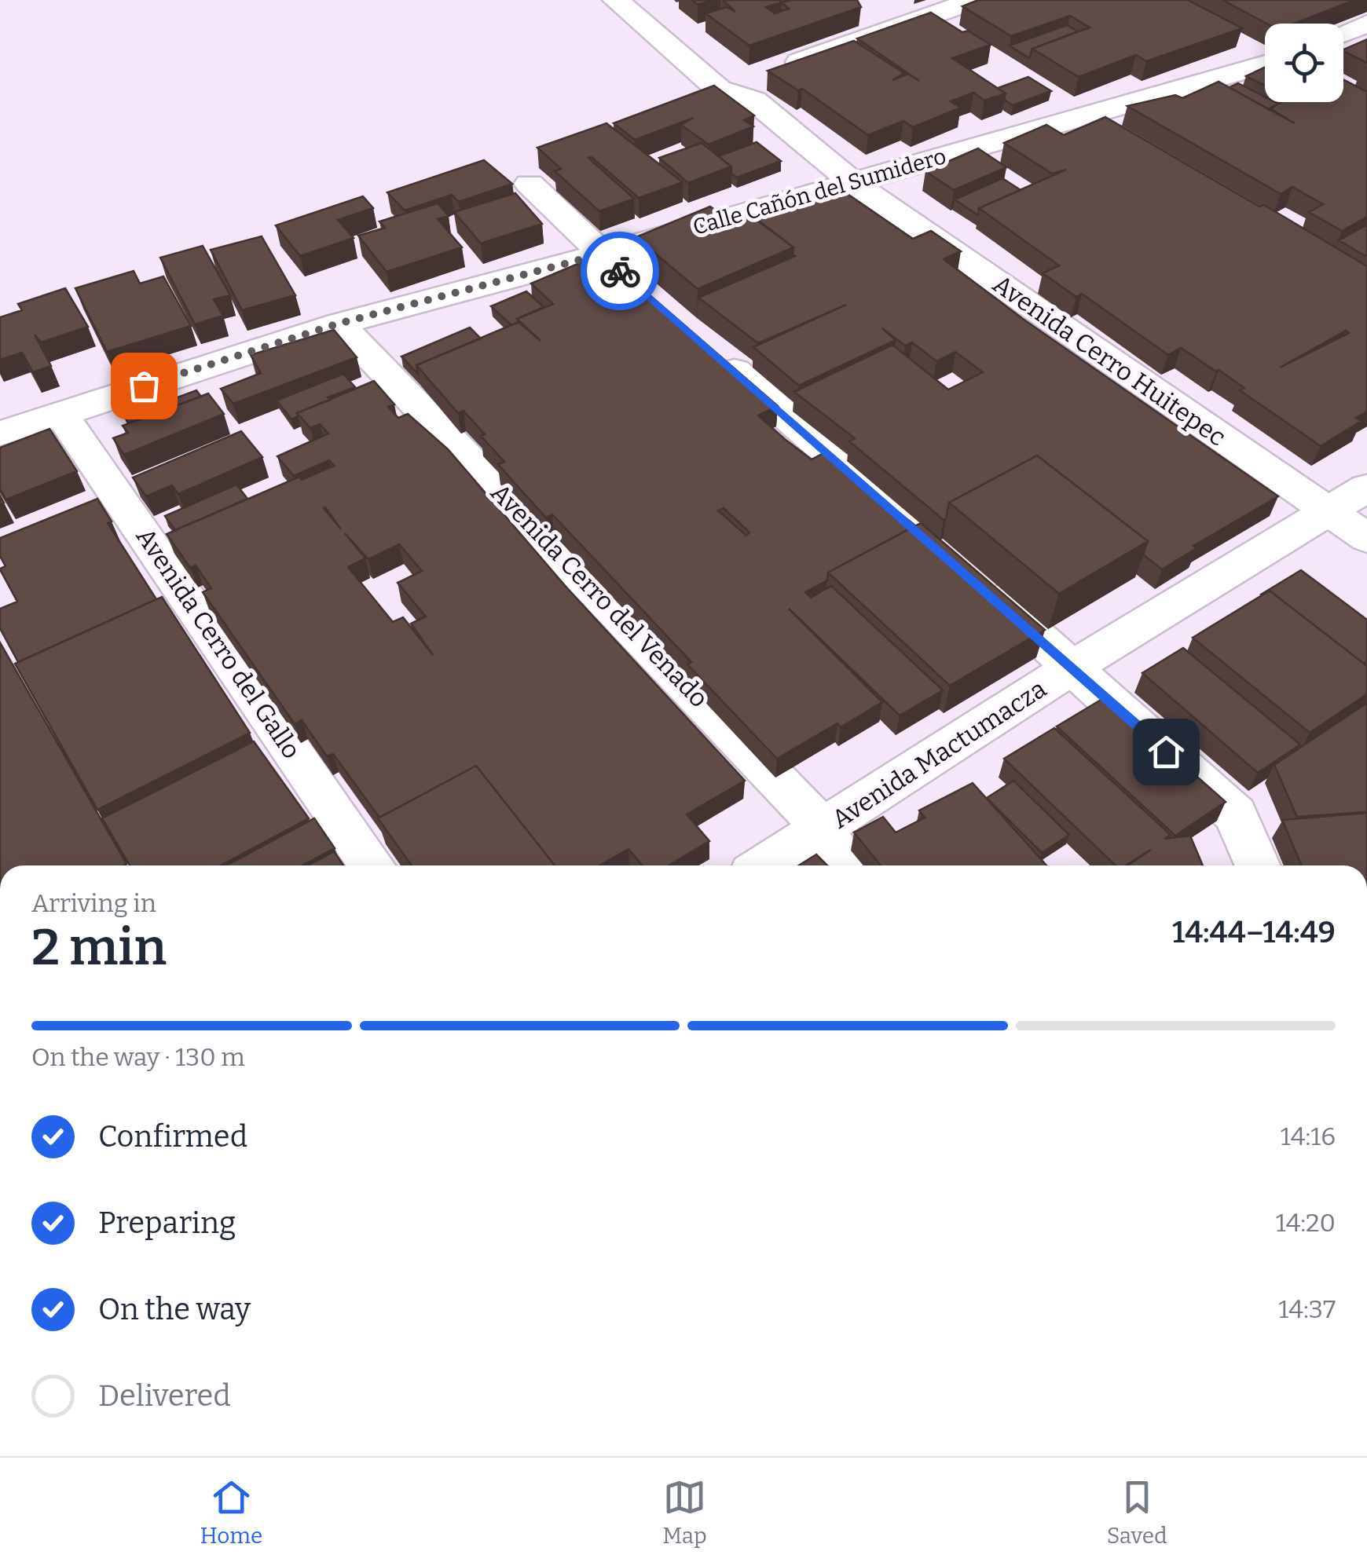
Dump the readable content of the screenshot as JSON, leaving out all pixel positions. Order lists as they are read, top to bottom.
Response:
{
  "streets": {
    "street": [
      "Calle Cañón del Sumidero",
      "Avenida Cerro Huitepec",
      "Avenida Cerro del Venado",
      "Avenida Cerro del Gallo",
      "Avenida Mactumacza"
    ]
  },
  "crossings": [
    ["Calle Cañón del Sumidero", "Avenida Cerro Huitepec"],
    ["Calle Cañón del Sumidero", "Avenida Cerro del Venado"],
    ["Calle Cañón del Sumidero", "Avenida Cerro del Gallo"],
    ["Avenida Cerro Huitepec", "Avenida Mactumacza"],
    ["Avenida Cerro del Venado", "Avenida Mactumacza"]
  ],
  "page": {
    "heading": ["2 min", "Arriving in", "14:44–14:49"],
    "bar": "On the way · 130 m",
    "list": [
      ["Confirmed", "14:16"],
      ["Preparing", "14:20"],
      ["On the way", "14:37"],
      "Delivered"
    ],
    "tabs": ["Home", "Map", "Saved"]
  }
}
